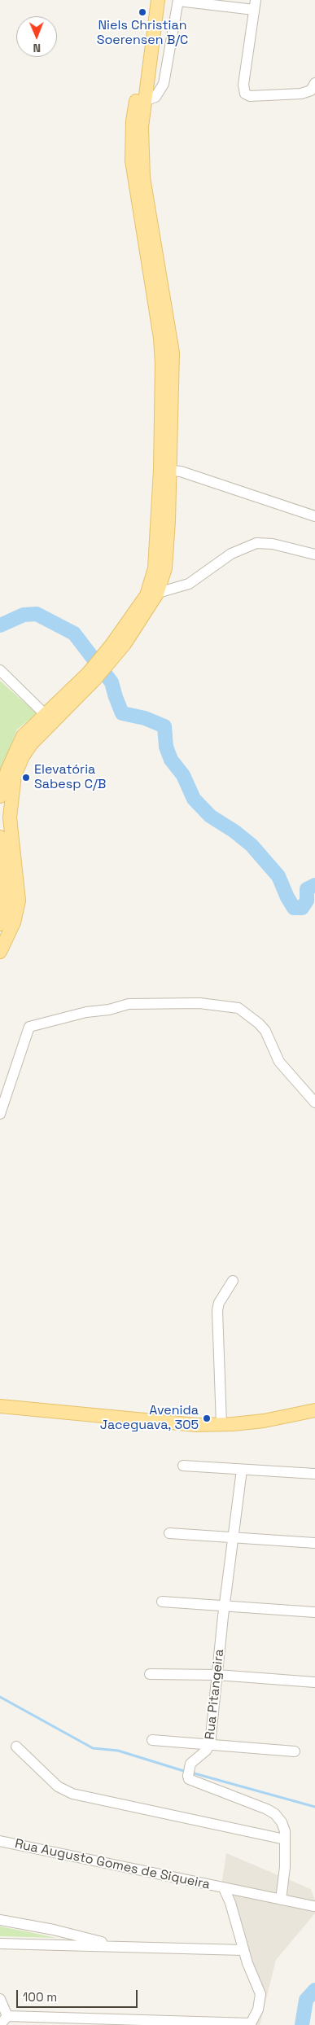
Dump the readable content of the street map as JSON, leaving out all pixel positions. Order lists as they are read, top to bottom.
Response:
{
  "streets": {
    "street": ["Rua Pitangeira", "Rua Augusto Gomes de Siqueira"]
  },
  "crossings": [
    ["Rua Pitangeira", "Rua Augusto Gomes de Siqueira"]
  ],
  "places": ["Niels Christian Soerensen B/C", "Elevatória Sabesp C/B", "Avenida Jaceguava, 305"],
  "scale_bar": "100 m",
  "north": "bottom"
}
